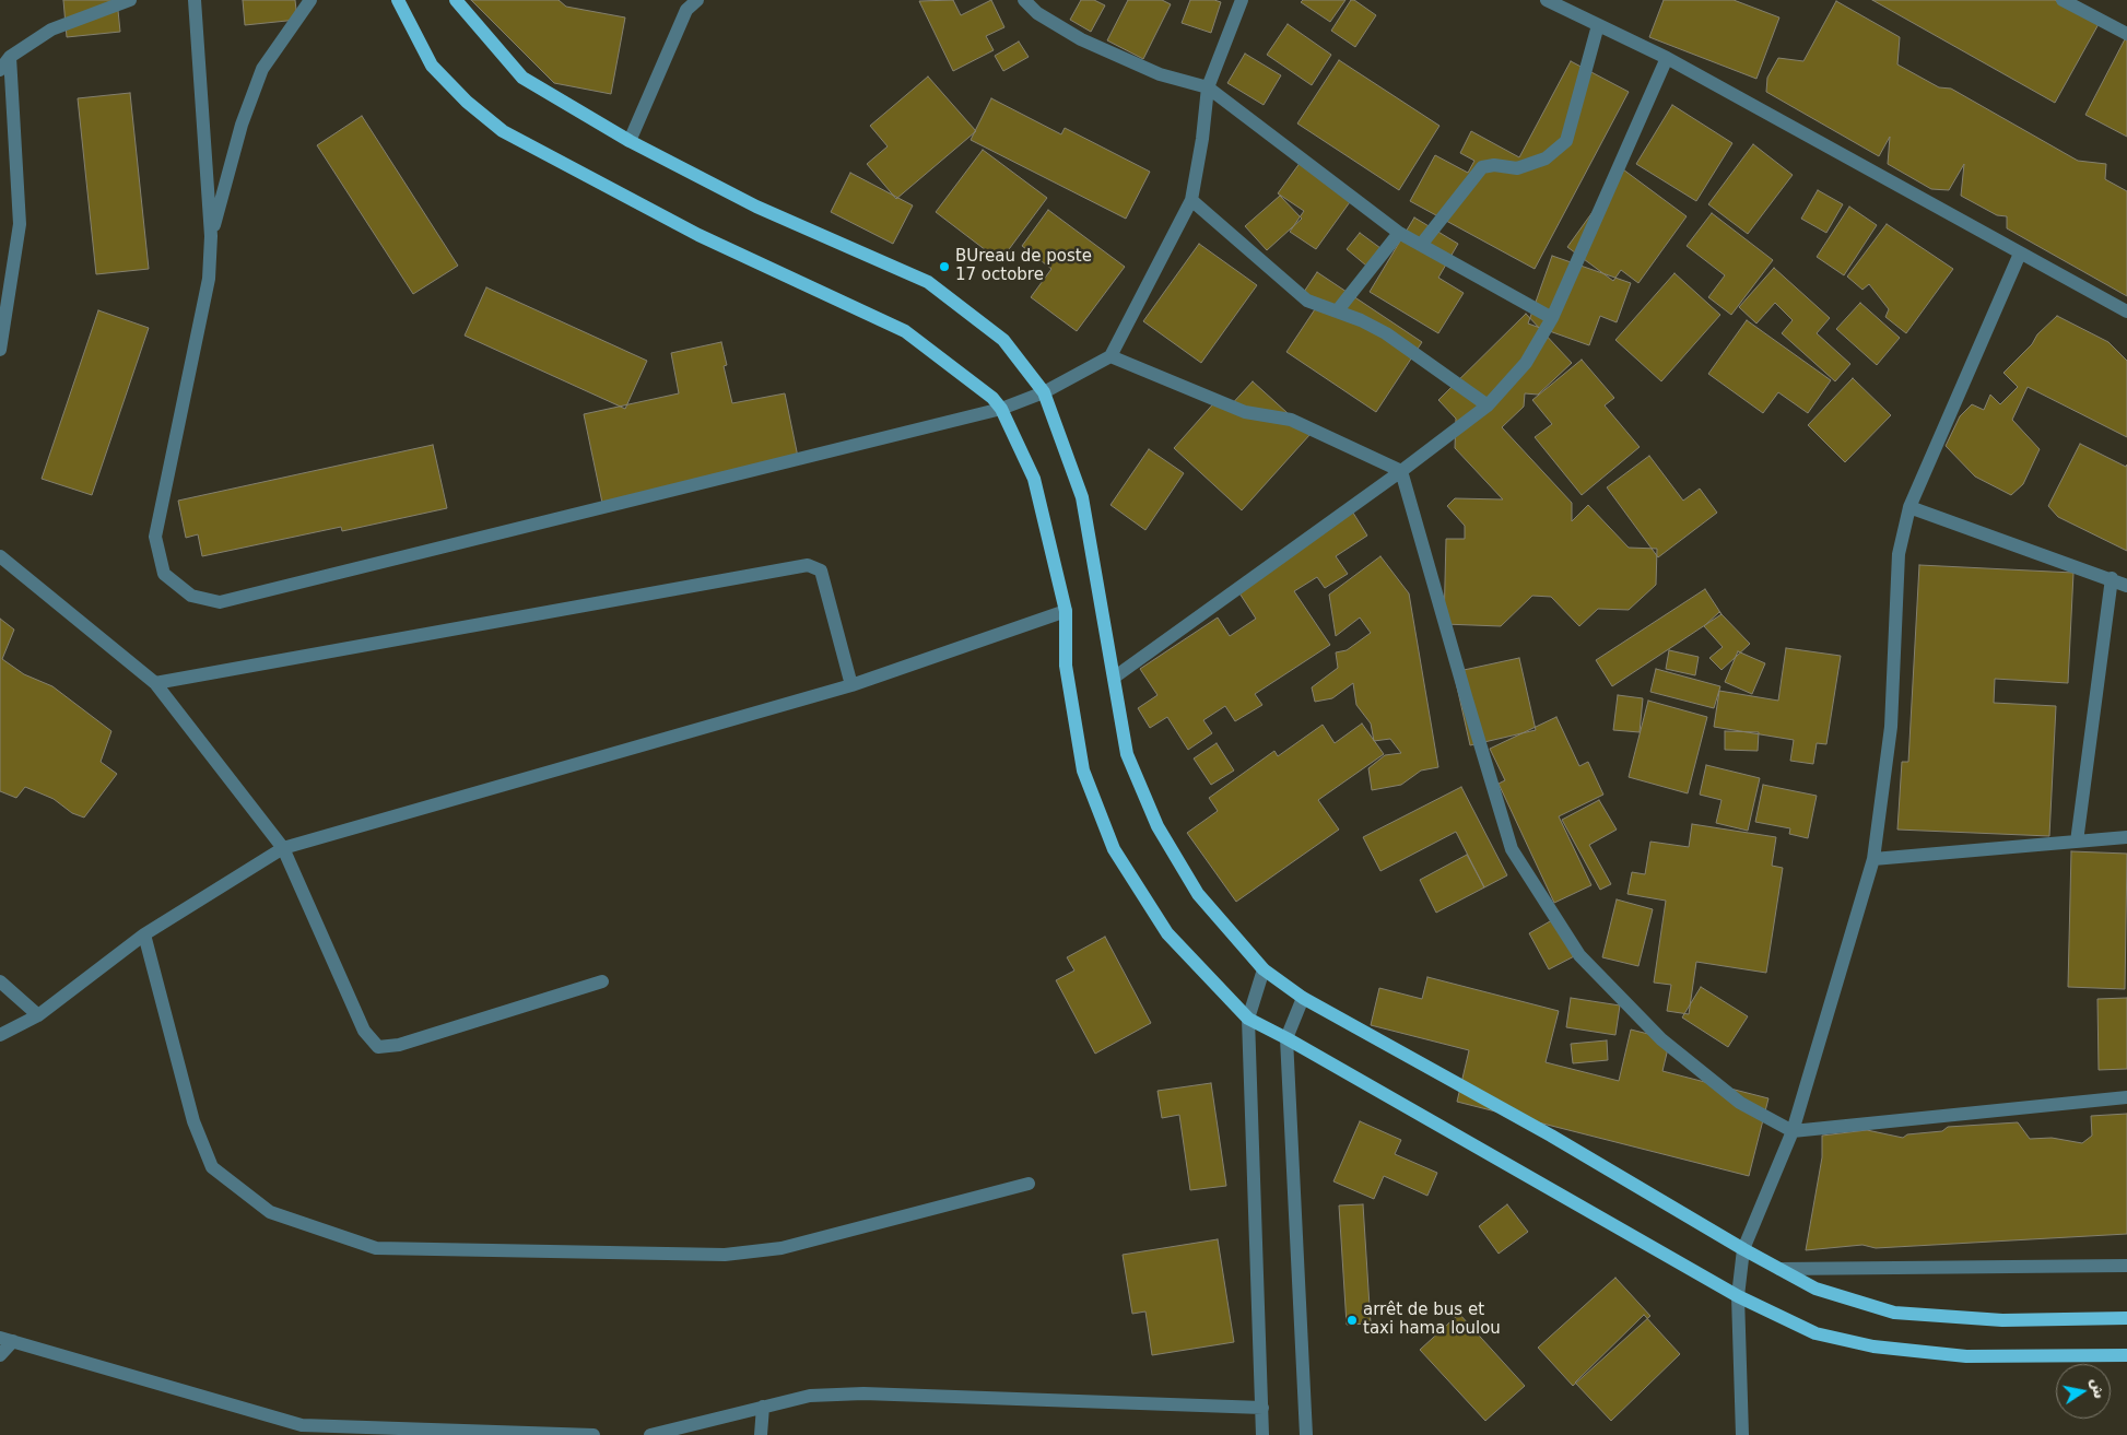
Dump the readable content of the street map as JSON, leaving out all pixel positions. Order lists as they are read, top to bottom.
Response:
{
  "places": ["BUreau de poste 17 octobre", "arrêt de bus et taxi hama loulou"],
  "north": "right"
}
